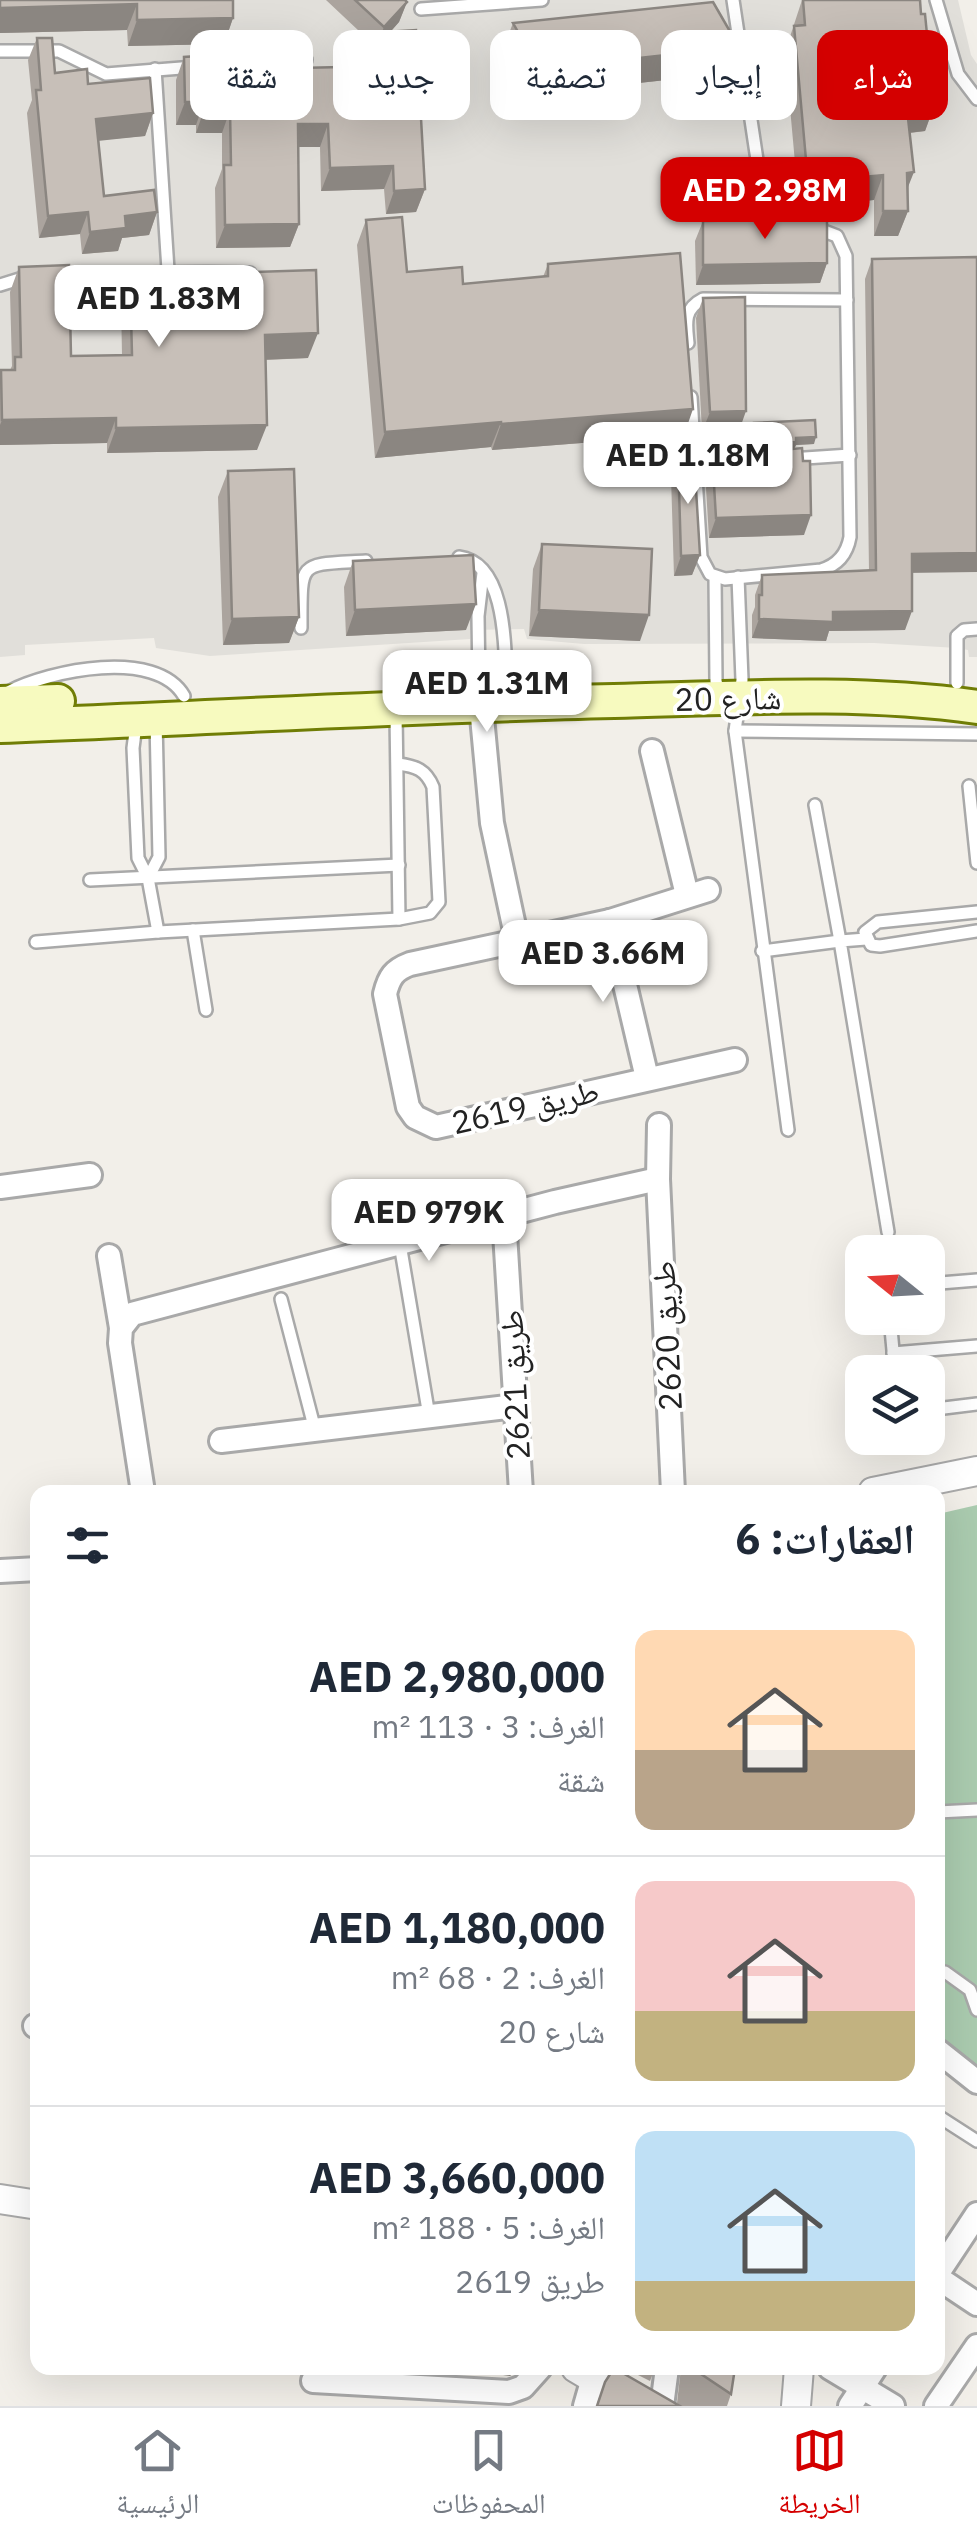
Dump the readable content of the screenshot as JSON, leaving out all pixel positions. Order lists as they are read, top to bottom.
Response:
{
  "streets": {
    "main road": ["شارع 20"],
    "street": ["طريق 2619", "طريق 2620", "طريق 2621"]
  },
  "north": "left",
  "page": {
    "chip": [
      "شراء",
      "إيجار",
      "تصفية",
      "جديد",
      "شقة"
    ],
    "price": [
      "AED 2.98M",
      "AED 1.83M",
      "AED 1.18M",
      "AED 1.31M",
      "AED 3.66M",
      "AED 979K"
    ],
    "heading": "العقارات: 6",
    "list": [
      {
        "name": "AED 2,980,000",
        "note": "الغرف: 3 · 113 m² · شقة"
      },
      {
        "name": "AED 1,180,000",
        "note": "الغرف: 2 · 68 m² · شارع 20"
      },
      {
        "name": "AED 3,660,000",
        "note": "الغرف: 5 · 188 m² · طريق 2619"
      }
    ],
    "tabs": ["الخريطة", "المحفوظات", "الرئيسية"]
  }
}
